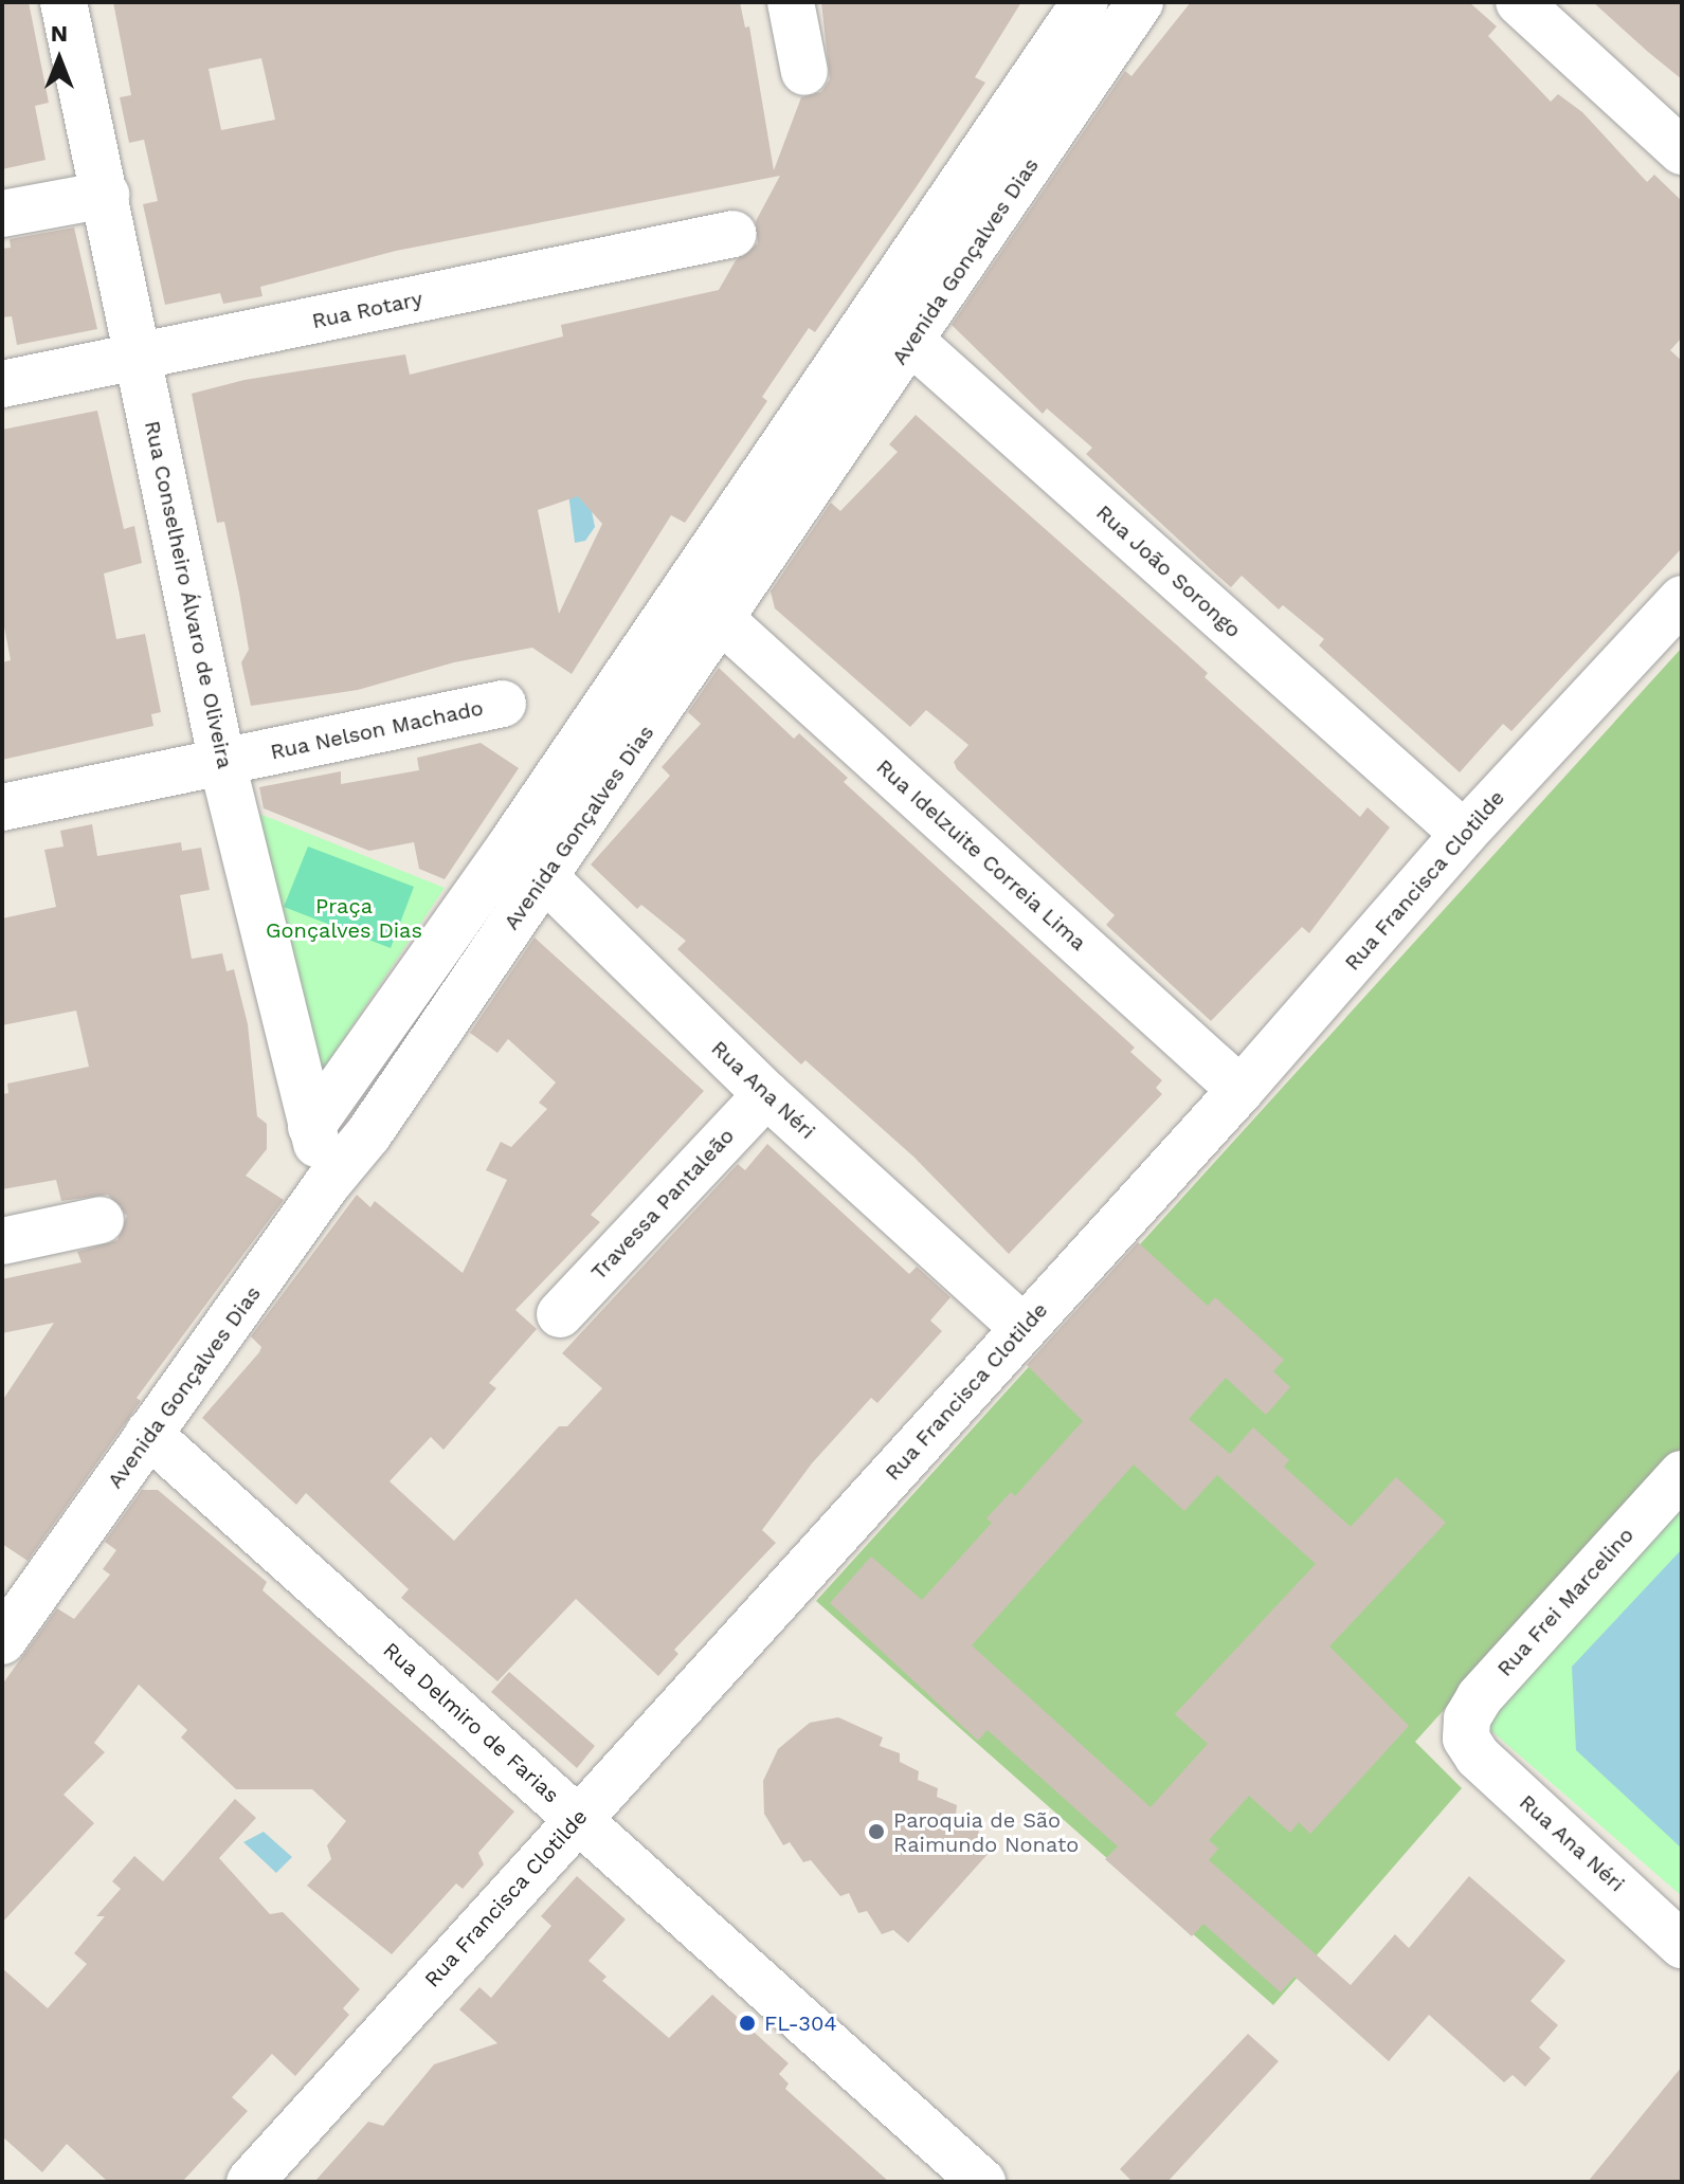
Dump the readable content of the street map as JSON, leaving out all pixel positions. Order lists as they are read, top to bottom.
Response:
{
  "streets": {
    "street": [
      "Avenida Gonçalves Dias",
      "Rua Rotary",
      "Rua João Sorongo",
      "Rua Conselheiro Álvaro de Oliveira",
      "Rua Nelson Machado",
      "Rua Idelzuite Correia Lima",
      "Rua Francisca Clotilde",
      "Rua Ana Néri",
      "Travessa Pantaleão",
      "Rua Frei Marcelino",
      "Rua Delmiro de Farias"
    ]
  },
  "crossings": [
    ["Avenida Gonçalves Dias", "Rua João Sorongo"],
    ["Avenida Gonçalves Dias", "Rua Conselheiro Álvaro de Oliveira"],
    ["Avenida Gonçalves Dias", "Rua Idelzuite Correia Lima"],
    ["Avenida Gonçalves Dias", "Rua Ana Néri"],
    ["Avenida Gonçalves Dias", "Rua Delmiro de Farias"],
    ["Rua Rotary", "Rua Conselheiro Álvaro de Oliveira"],
    ["Rua João Sorongo", "Rua Francisca Clotilde"],
    ["Rua Conselheiro Álvaro de Oliveira", "Rua Nelson Machado"],
    ["Rua Idelzuite Correia Lima", "Rua Francisca Clotilde"],
    ["Rua Francisca Clotilde", "Rua Ana Néri"],
    ["Rua Francisca Clotilde", "Rua Delmiro de Farias"],
    ["Rua Ana Néri", "Travessa Pantaleão"],
    ["Rua Ana Néri", "Rua Frei Marcelino"]
  ],
  "parks": ["Praça Gonçalves Dias"],
  "places": ["Paroquia de São Raimundo Nonato", "FL-304"],
  "north": "top"
}
